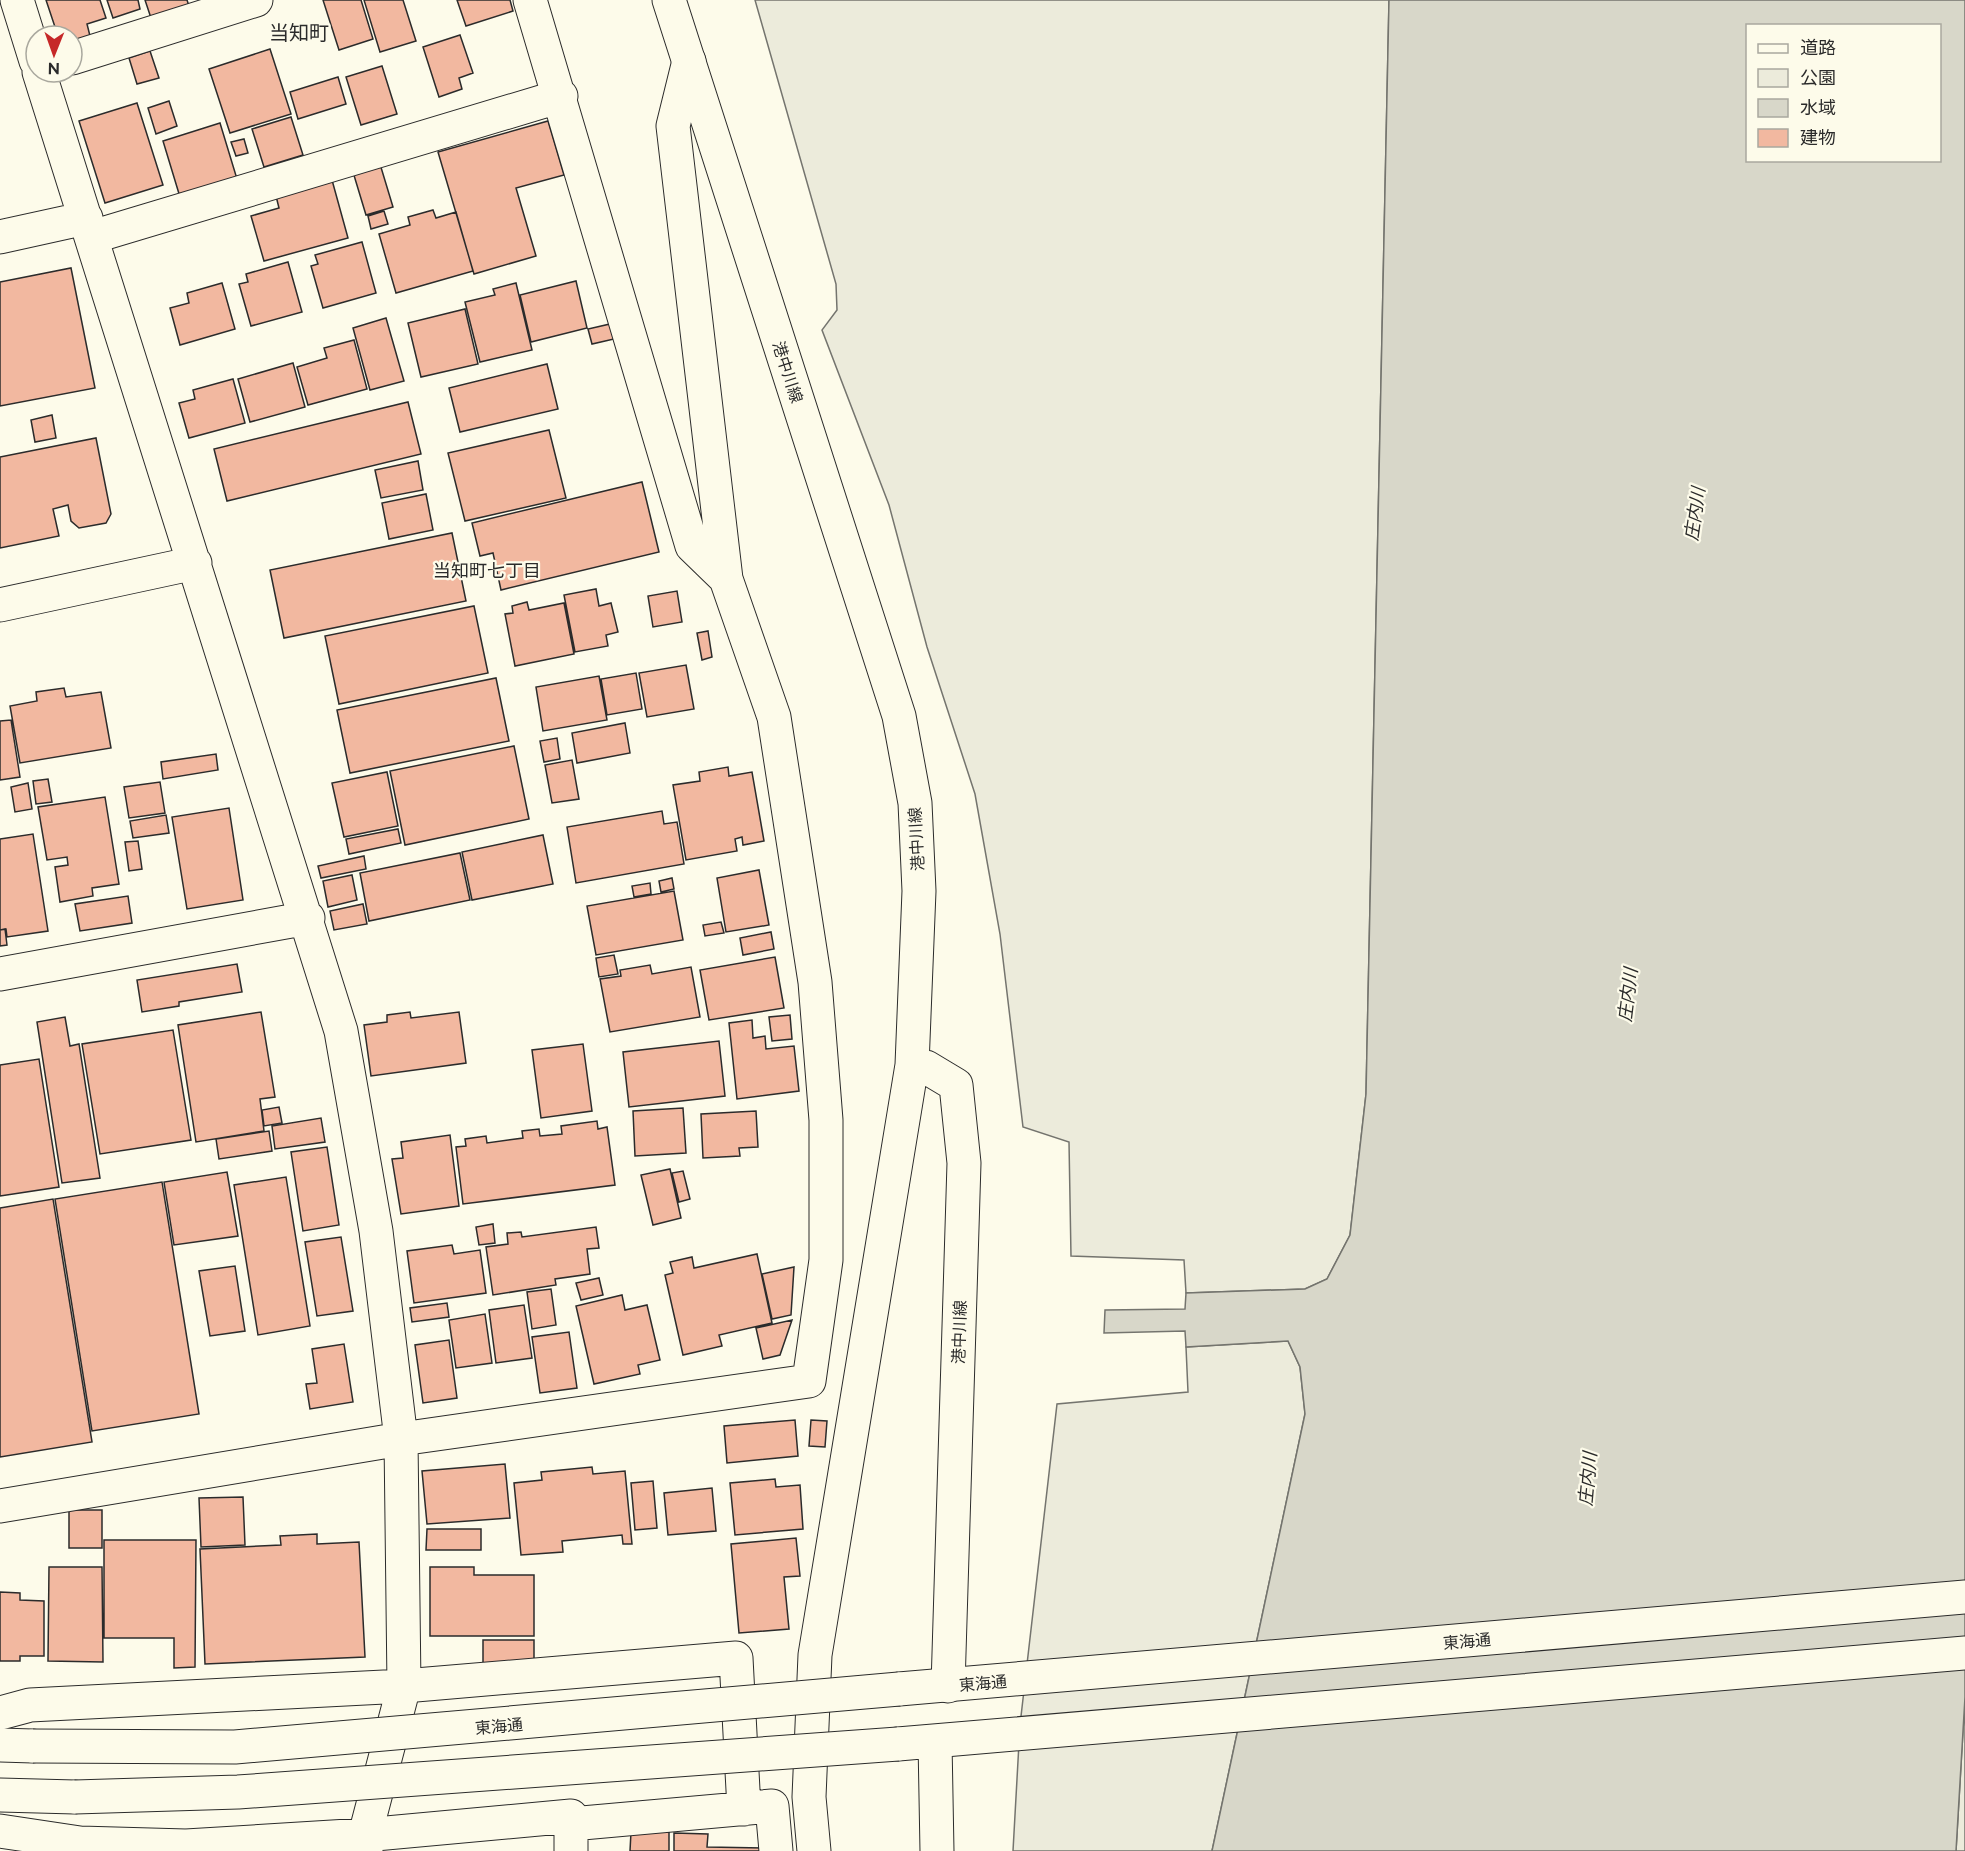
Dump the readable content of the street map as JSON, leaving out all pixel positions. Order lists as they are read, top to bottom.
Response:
{
  "streets": {
    "street": ["港中川線", "東海通"]
  },
  "crossings": [
    ["港中川線", "東海通"]
  ],
  "districts": ["当知町", "当知町七丁目"],
  "water": ["庄内川"],
  "legend": [
    "道路",
    "公園",
    "水域",
    "建物"
  ],
  "north": "bottom"
}
